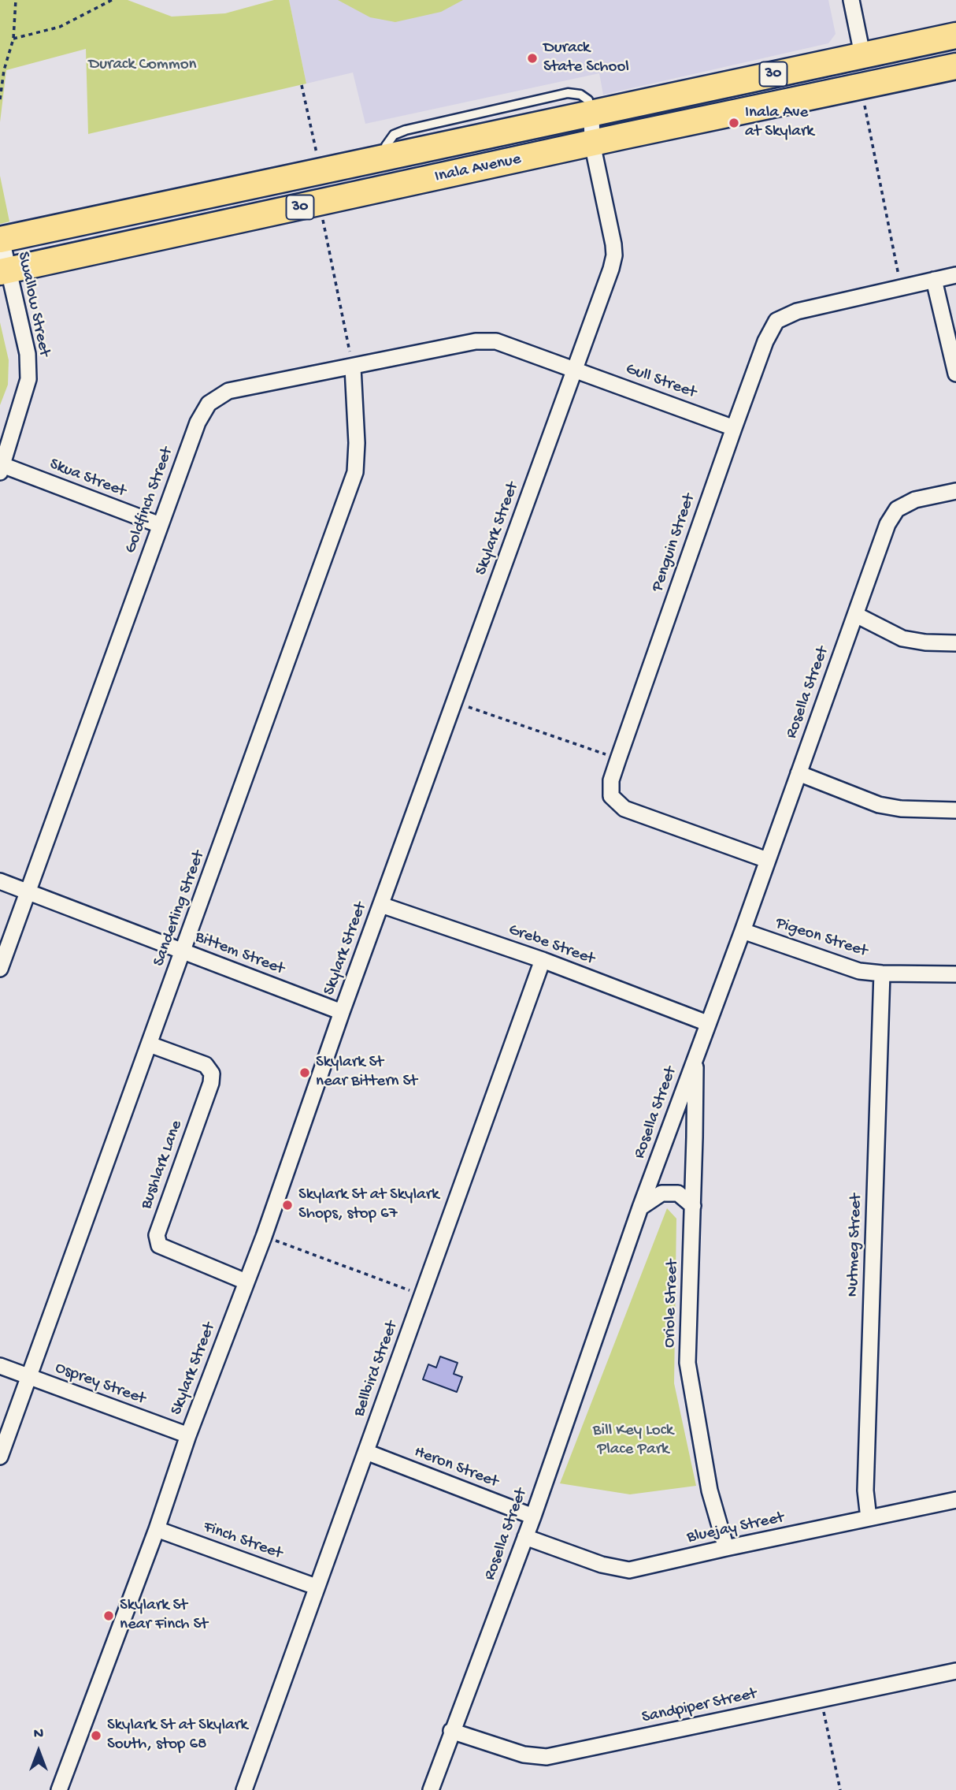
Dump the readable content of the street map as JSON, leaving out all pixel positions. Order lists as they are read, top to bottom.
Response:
{
  "streets": {
    "main road": ["30", "Inala Avenue"],
    "street": [
      "Swallow Street",
      "Gull Street",
      "Skua Street",
      "Goldfinch Street",
      "Skylark Street",
      "Penguin Street",
      "Rosella Street",
      "Sanderling Street",
      "Pigeon Street",
      "Grebe Street",
      "Bittem Street",
      "Bushlark Lane",
      "Nutmeg Street",
      "Oriole Street",
      "Bellbird Street",
      "Osprey Street",
      "Heron Street",
      "Bluejay Street",
      "Finch Street",
      "Sandpiper Street"
    ]
  },
  "crossings": [
    ["Inala Avenue", "Swallow Street"],
    ["Inala Avenue", "Skylark Street"],
    ["Swallow Street", "Skua Street"],
    ["Gull Street", "Goldfinch Street"],
    ["Gull Street", "Skylark Street"],
    ["Gull Street", "Penguin Street"],
    ["Skua Street", "Goldfinch Street"],
    ["Goldfinch Street", "Skylark Street"],
    ["Goldfinch Street", "Sanderling Street"],
    ["Goldfinch Street", "Bittem Street"],
    ["Skylark Street", "Grebe Street"],
    ["Skylark Street", "Bittem Street"],
    ["Skylark Street", "Bushlark Lane"],
    ["Skylark Street", "Osprey Street"],
    ["Skylark Street", "Finch Street"],
    ["Penguin Street", "Rosella Street"],
    ["Rosella Street", "Pigeon Street"],
    ["Rosella Street", "Grebe Street"],
    ["Rosella Street", "Oriole Street"],
    ["Rosella Street", "Heron Street"],
    ["Rosella Street", "Bluejay Street"],
    ["Rosella Street", "Sandpiper Street"],
    ["Sanderling Street", "Bittem Street"],
    ["Sanderling Street", "Bushlark Lane"],
    ["Sanderling Street", "Osprey Street"],
    ["Pigeon Street", "Nutmeg Street"],
    ["Grebe Street", "Bellbird Street"],
    ["Nutmeg Street", "Bluejay Street"],
    ["Oriole Street", "Bluejay Street"],
    ["Bellbird Street", "Heron Street"],
    ["Bellbird Street", "Finch Street"]
  ],
  "parks": ["Durack Common", "Bill Key Lock Place Park"],
  "places": [
    "Durack State School",
    "Inala Ave at Skylark",
    "Skylark St near Bittern St",
    "Skylark St at Skylark Shops, stop 67",
    "Skylark St near Finch St",
    "Skylark St at Skylark South, stop 68"
  ],
  "north": "top"
}
